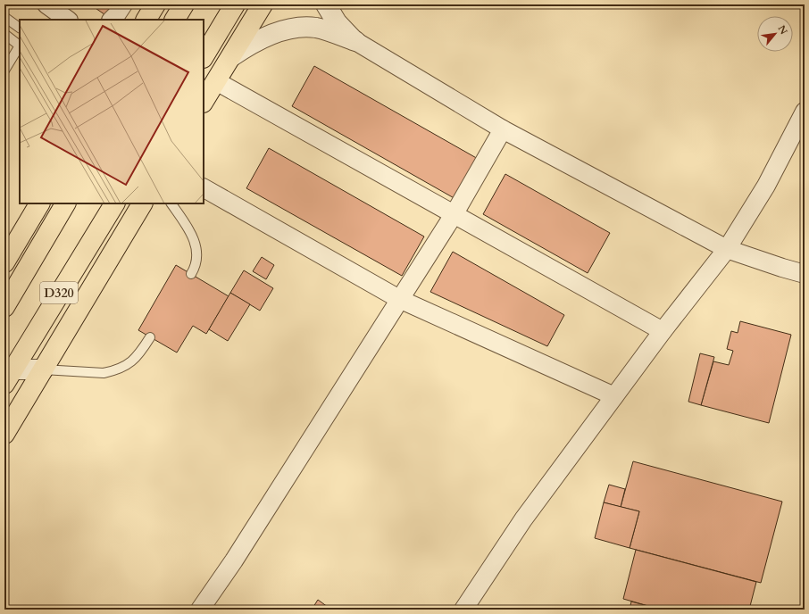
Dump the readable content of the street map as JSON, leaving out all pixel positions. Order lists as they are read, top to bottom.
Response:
{
  "streets": {
    "main road": ["D320"]
  },
  "north": "top right"
}
